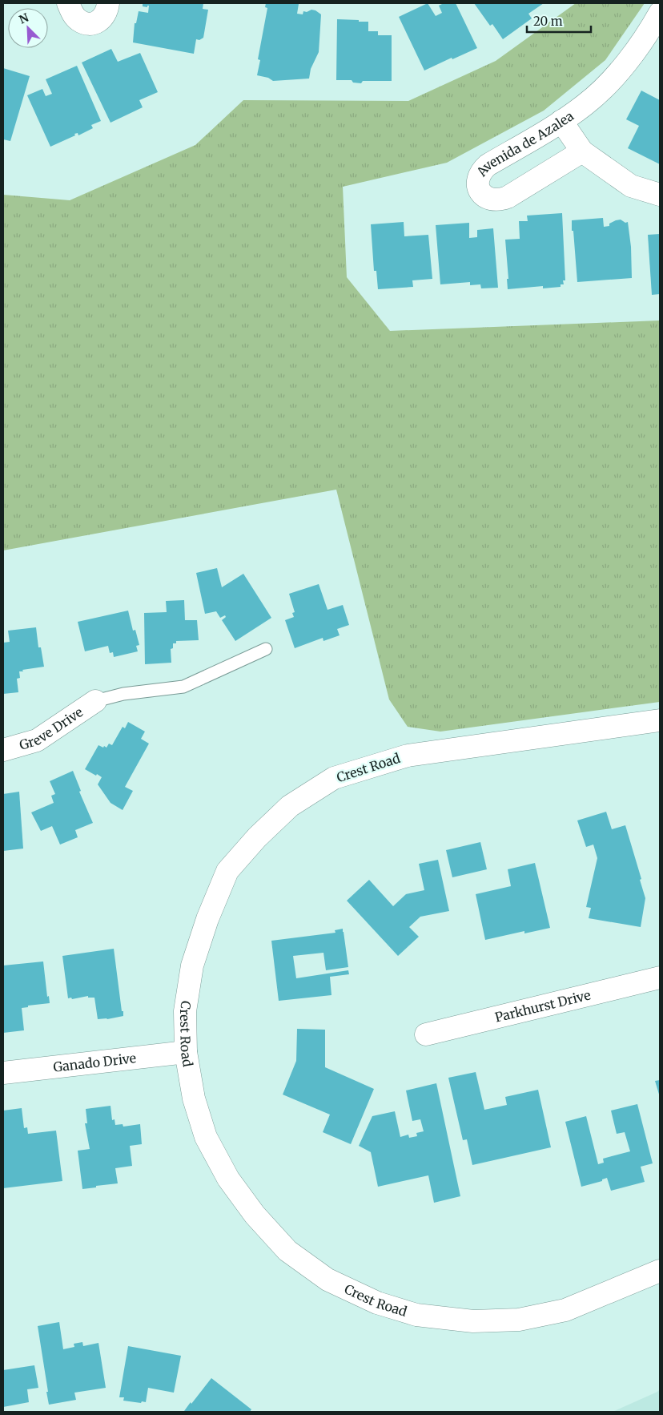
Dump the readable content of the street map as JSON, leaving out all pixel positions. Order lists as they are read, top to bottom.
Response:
{
  "streets": {
    "street": [
      "Avenida de Azalea",
      "Greve Drive",
      "Crest Road",
      "Parkhurst Drive",
      "Ganado Drive"
    ]
  },
  "crossings": [
    ["Crest Road", "Ganado Drive"]
  ],
  "scale_bar": "20 m",
  "north": "top left"
}
